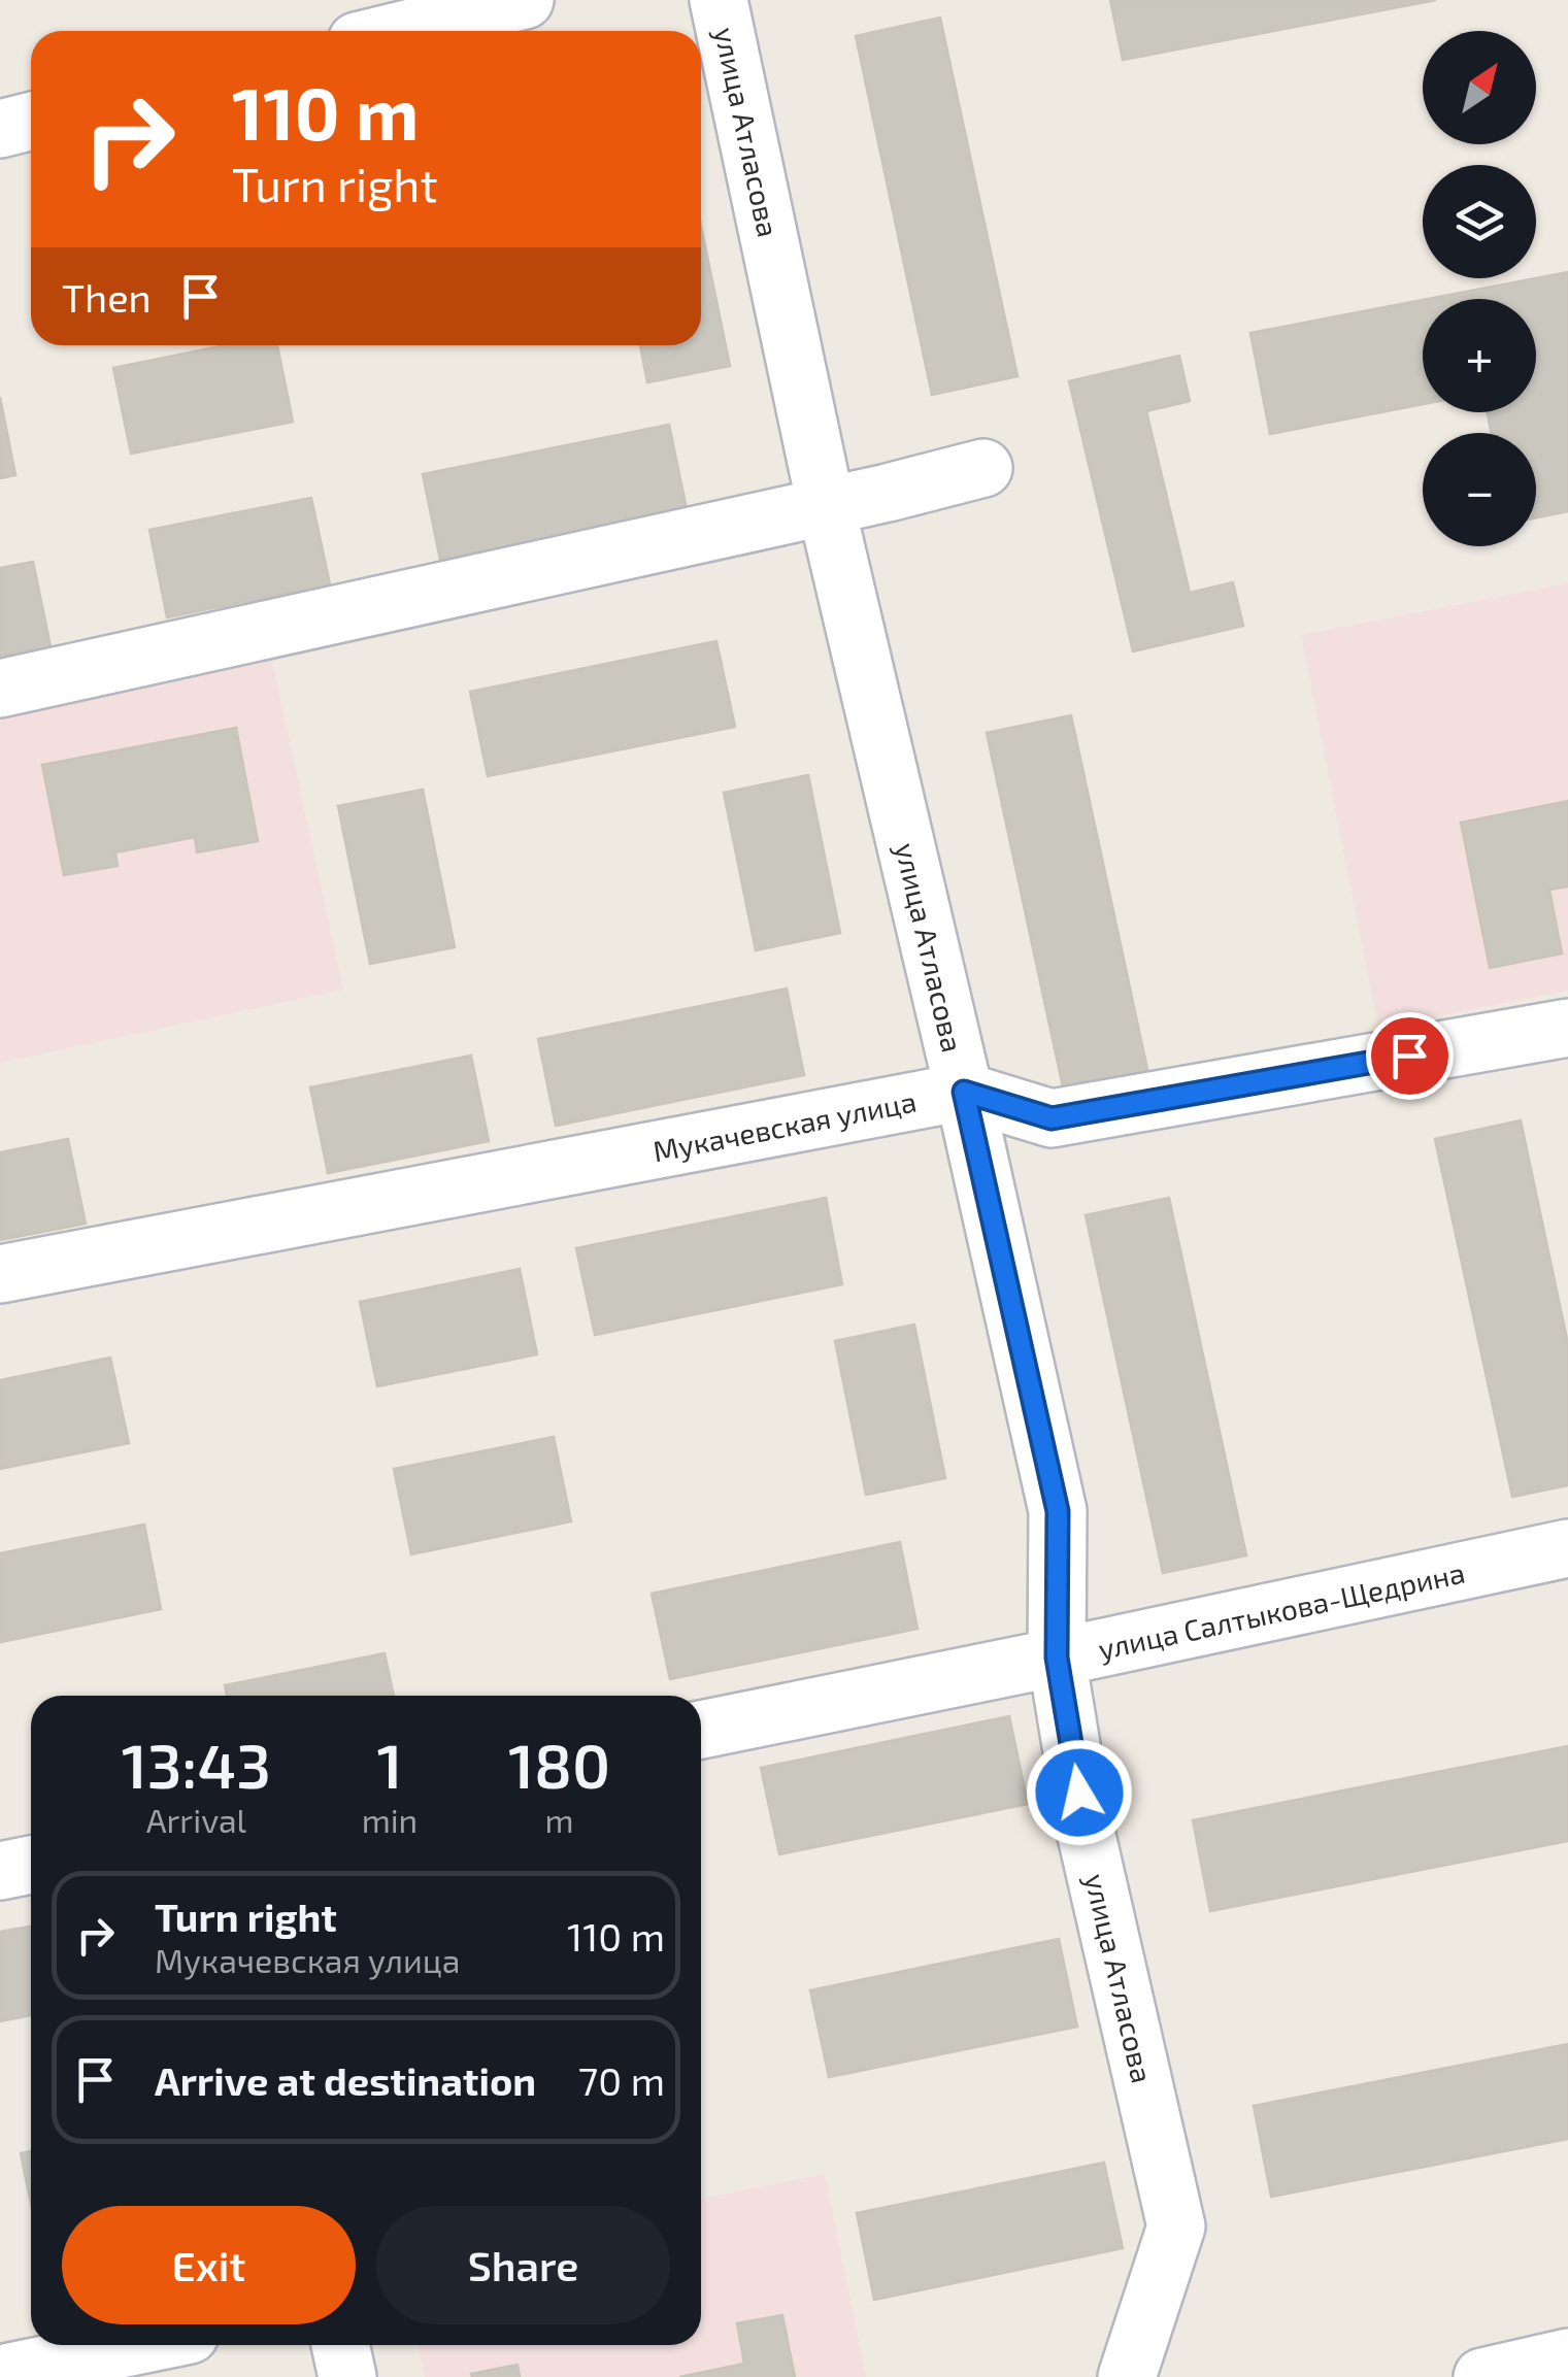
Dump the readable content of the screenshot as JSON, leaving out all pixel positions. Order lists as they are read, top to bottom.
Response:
{
  "streets": {
    "street": ["улица Атласова", "Мукачевская улица", "улица Салтыкова-Щедрина"]
  },
  "crossings": [
    ["улица Атласова", "Мукачевская улица"],
    ["улица Атласова", "улица Салтыкова-Щедрина"]
  ],
  "north": "top right",
  "page": {
    "map_buttons": ["+", "−"],
    "turn": ["110 m", "Turn right"],
    "then": "Then",
    "eta": [
      "13:43",
      "Arrival",
      "1",
      "min",
      "180",
      "m"
    ],
    "list": [
      {
        "name": "Turn right",
        "note": "Мукачевская улица",
        "value": "110 m"
      },
      {
        "name": "Arrive at destination",
        "value": "70 m"
      }
    ],
    "buttons": ["Exit", "Share"]
  }
}
